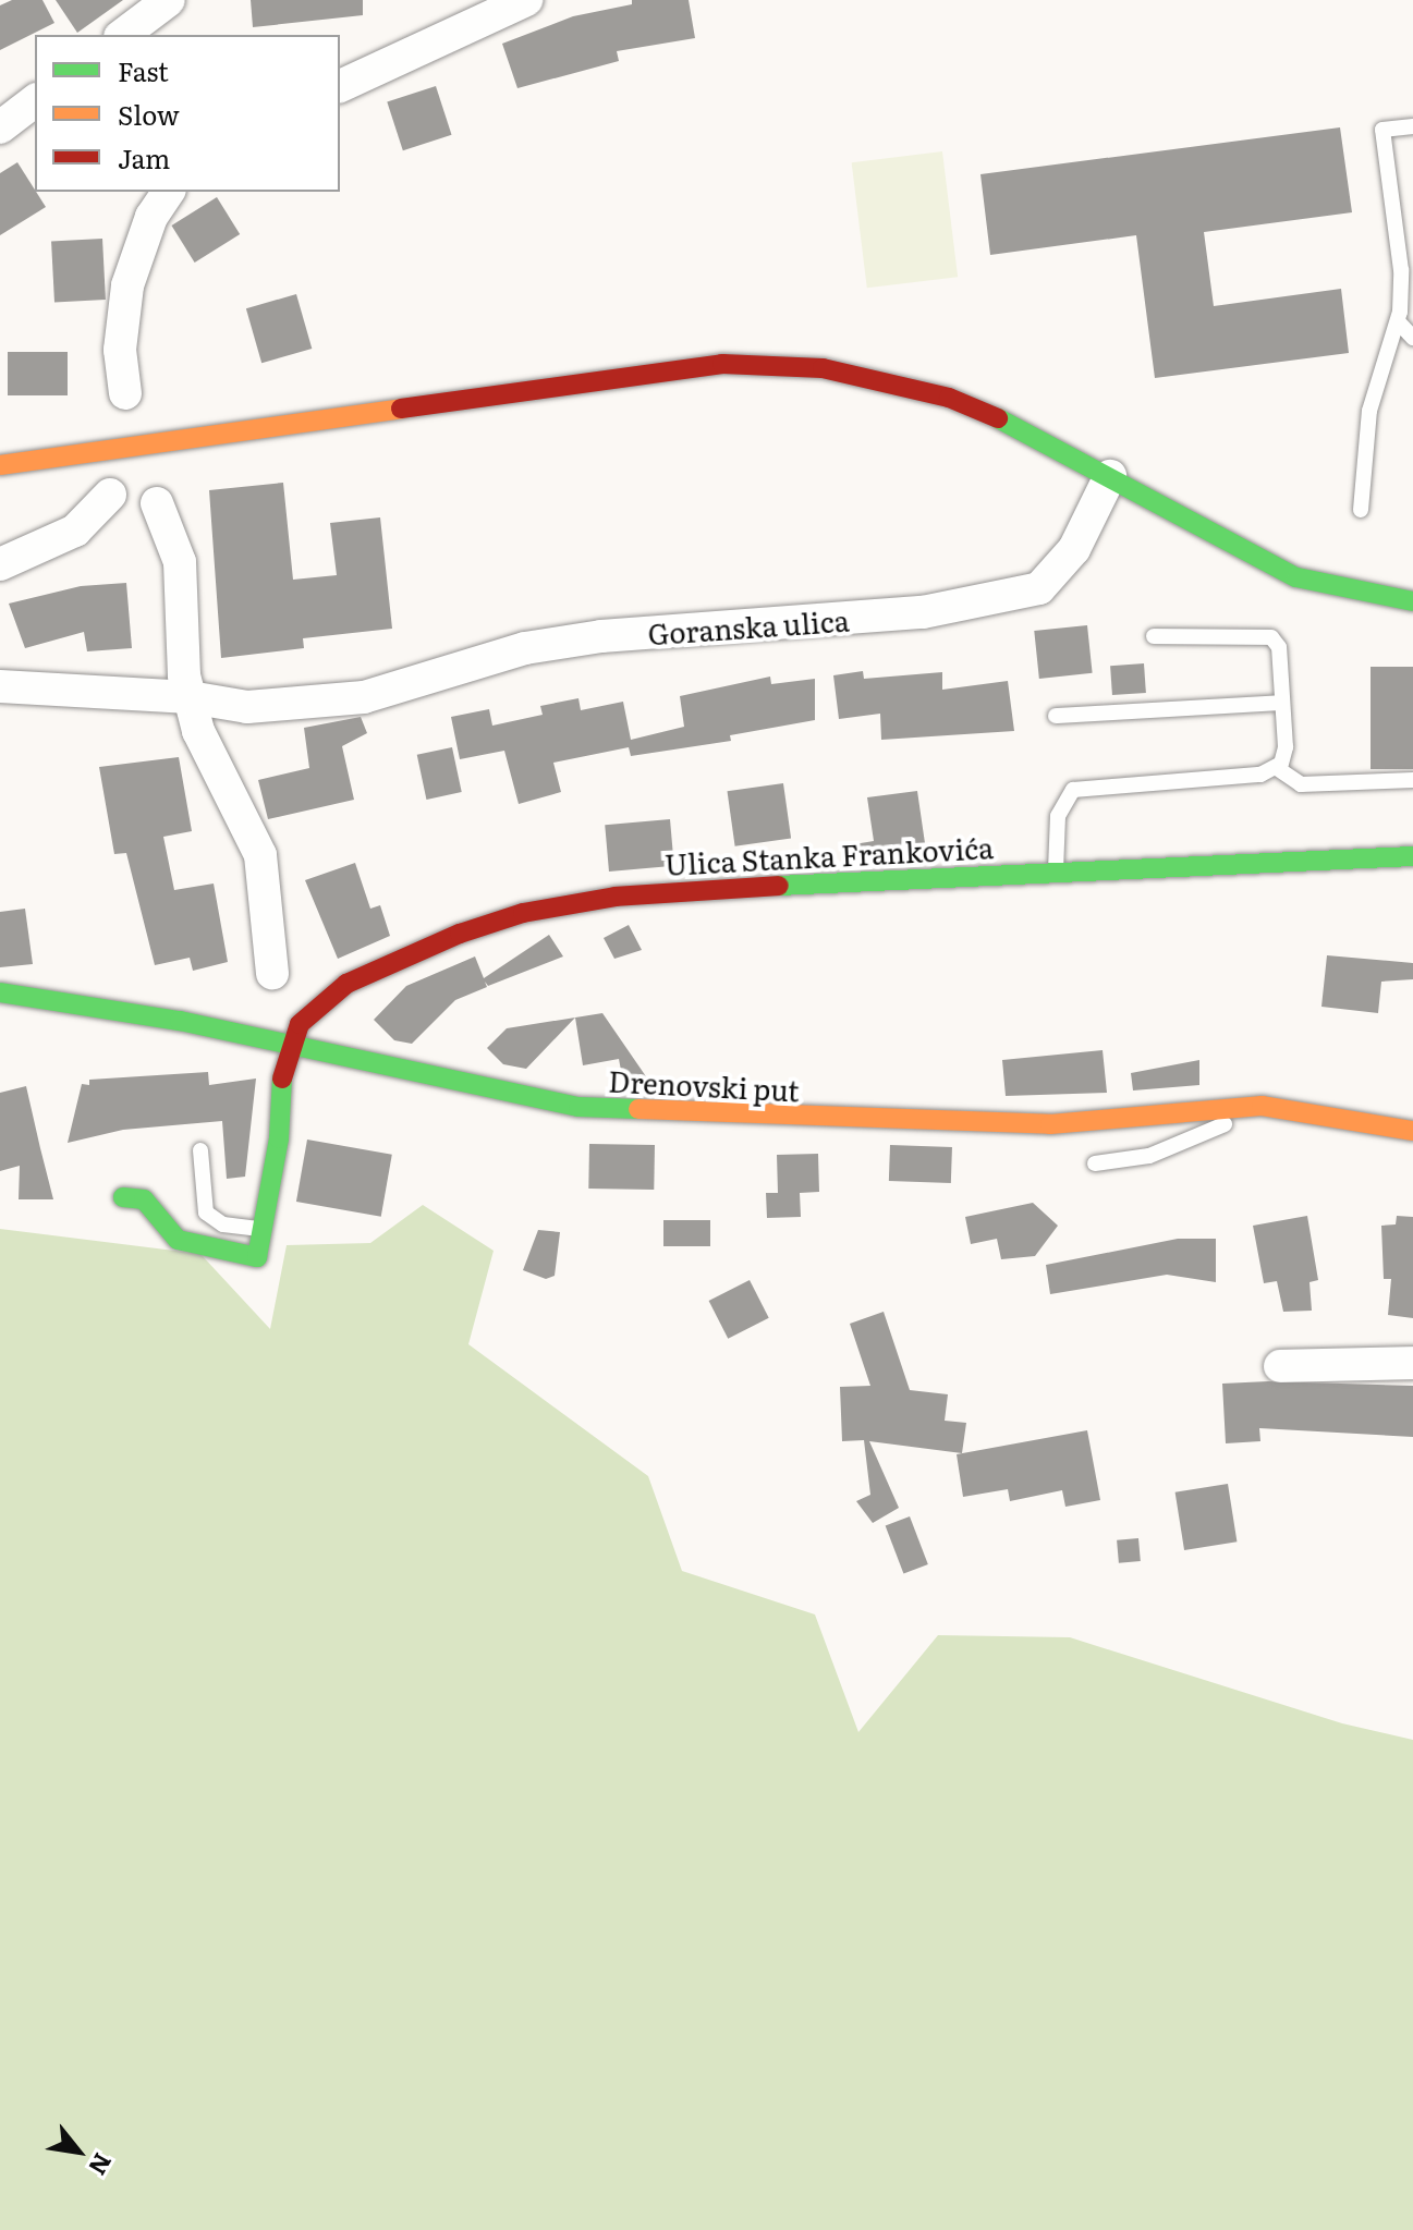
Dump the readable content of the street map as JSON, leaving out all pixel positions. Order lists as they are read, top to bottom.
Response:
{
  "streets": {
    "street": ["Goranska ulica", "Ulica Stanka Frankovića", "Drenovski put"]
  },
  "crossings": [
    ["Ulica Stanka Frankovića", "Drenovski put"]
  ],
  "legend": ["Fast", "Slow", "Jam"],
  "north": "bottom right"
}
